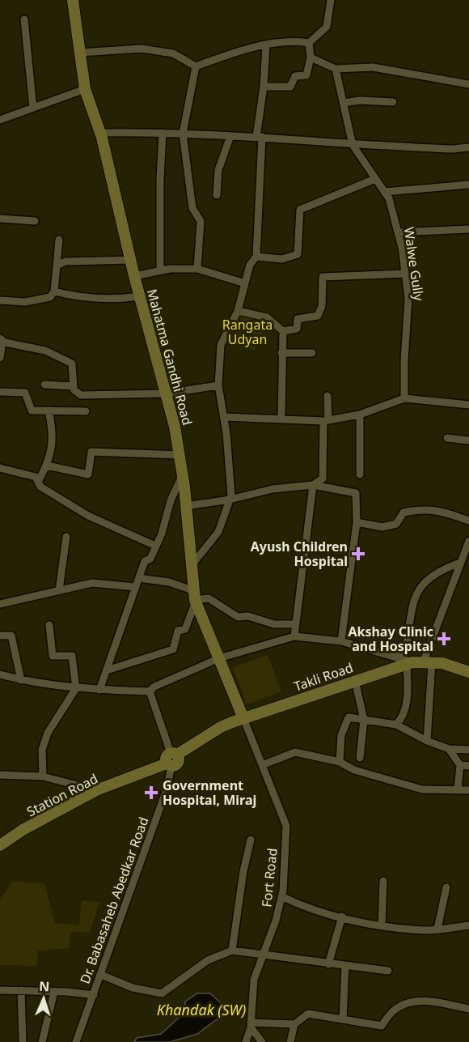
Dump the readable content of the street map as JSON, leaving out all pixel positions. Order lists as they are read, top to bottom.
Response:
{
  "streets": {
    "main road": ["Mahatma Gandhi Road", "Takli Road", "Station Road"],
    "street": ["Walwe Gully", "Fort Road", "Dr. Babasaheb Abedkar Road"]
  },
  "crossings": [
    ["Mahatma Gandhi Road", "Takli Road"],
    ["Mahatma Gandhi Road", "Fort Road"],
    ["Takli Road", "Station Road"],
    ["Takli Road", "Fort Road"],
    ["Takli Road", "Dr. Babasaheb Abedkar Road"],
    ["Station Road", "Dr. Babasaheb Abedkar Road"]
  ],
  "water": ["Khandak (SW)"],
  "parks": ["Rangata Udyan"],
  "places": {
    "health": ["Ayush Children Hospital", "Akshay Clinic and Hospital", "Government Hospital, Miraj"]
  },
  "north": "top"
}
